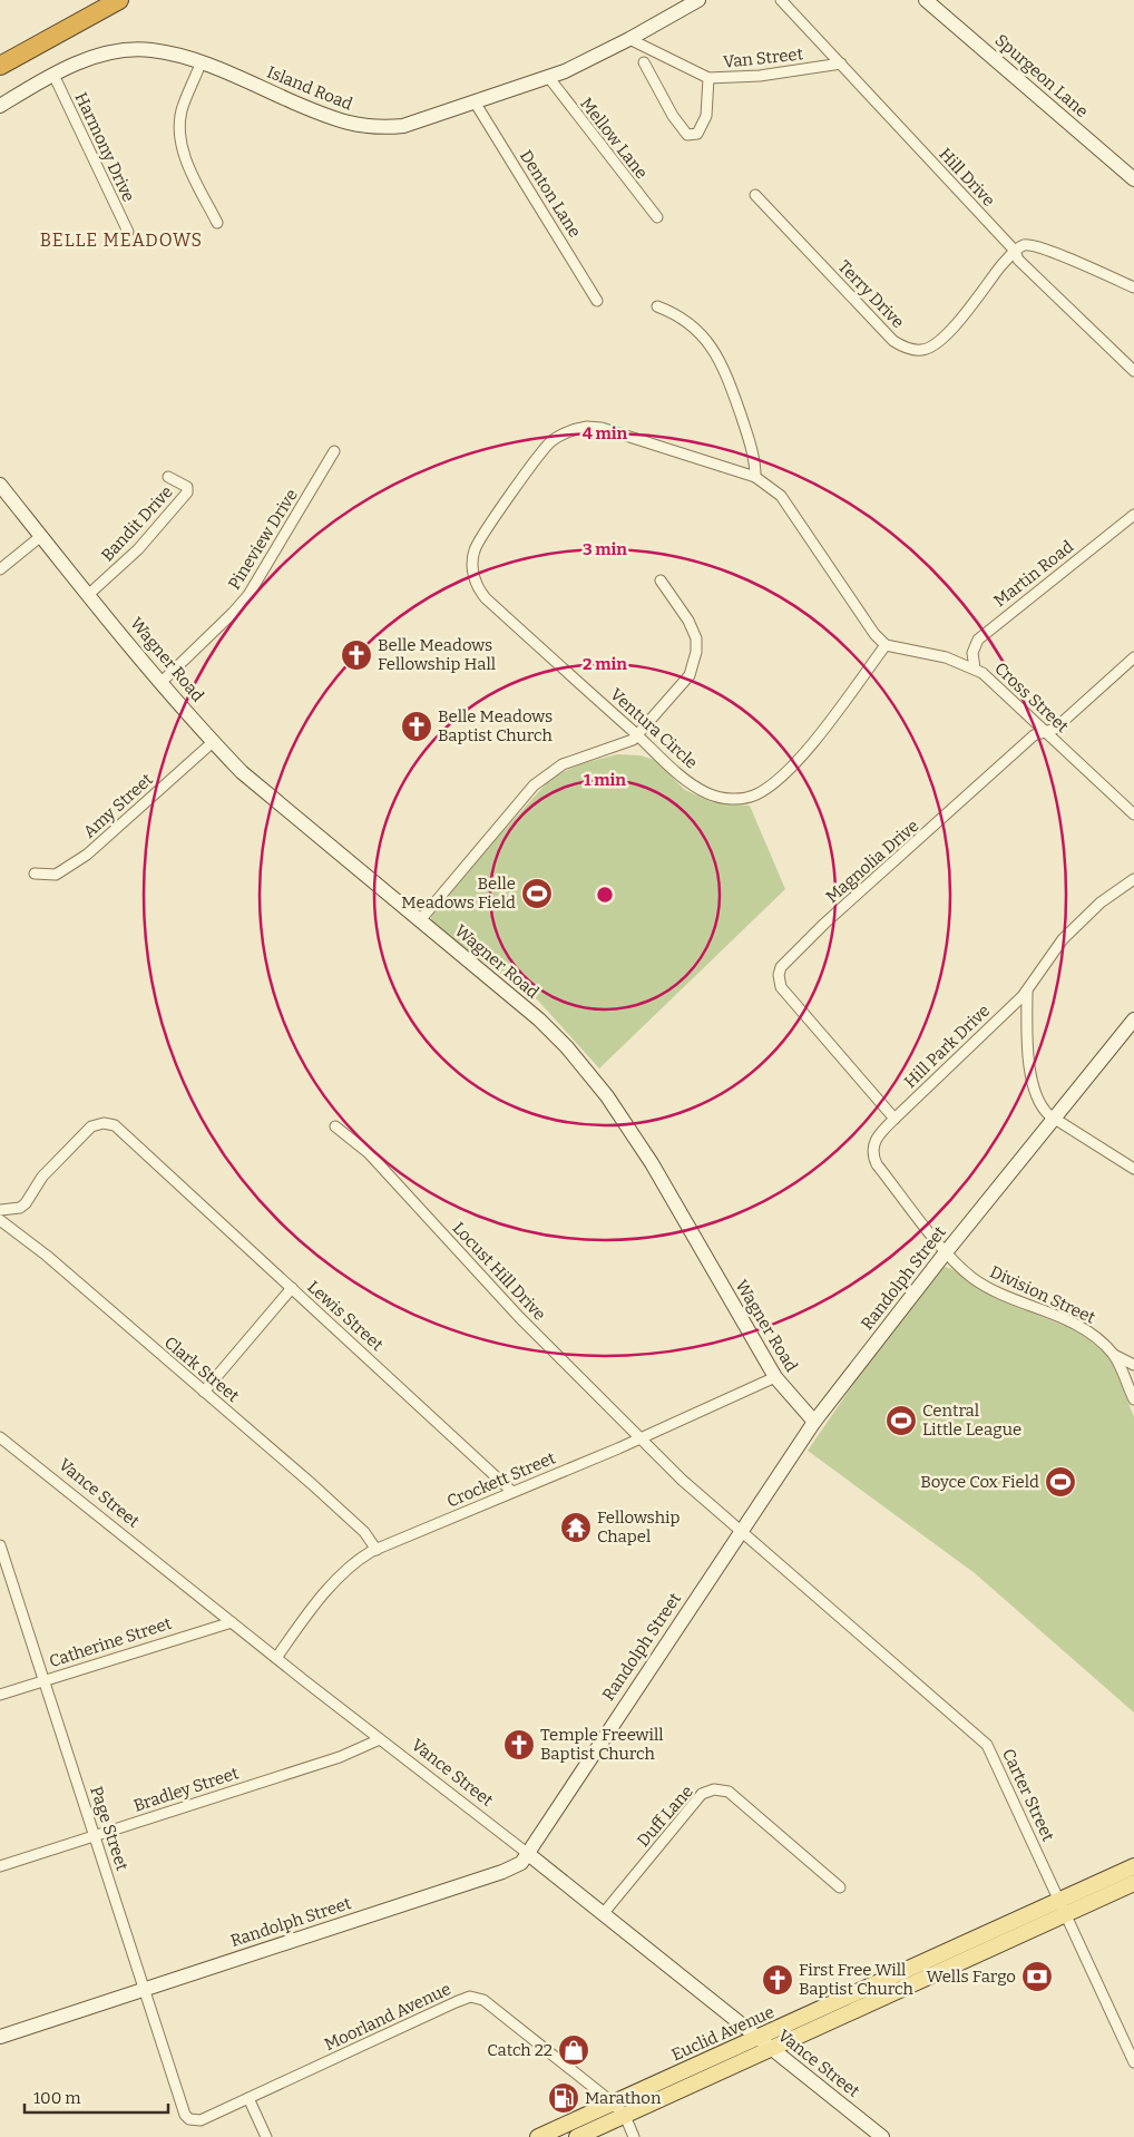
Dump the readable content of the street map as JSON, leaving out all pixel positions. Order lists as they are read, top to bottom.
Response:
{
  "streets": {
    "main road": ["Euclid Avenue"],
    "street": [
      "Van Street",
      "Spurgeon Lane",
      "Island Road",
      "Mellow Lane",
      "Harmony Drive",
      "Hill Drive",
      "Denton Lane",
      "Terry Drive",
      "Bandit Drive",
      "Pineview Drive",
      "Martin Road",
      "Wagner Road",
      "Cross Street",
      "Ventura Circle",
      "Amy Street",
      "Magnolia Drive",
      "Hill Park Drive",
      "Locust Hill Drive",
      "Randolph Street",
      "Division Street",
      "Lewis Street",
      "Clark Street",
      "Crockett Street",
      "Vance Street",
      "Catherine Street",
      "Bradley Street",
      "Carter Street",
      "Duff Lane",
      "Page Street",
      "Moorland Avenue"
    ]
  },
  "crossings": [
    ["Van Street", "Island Road"],
    ["Van Street", "Hill Drive"],
    ["Island Road", "Mellow Lane"],
    ["Island Road", "Harmony Drive"],
    ["Island Road", "Denton Lane"],
    ["Hill Drive", "Terry Drive"],
    ["Bandit Drive", "Wagner Road"],
    ["Pineview Drive", "Wagner Road"],
    ["Martin Road", "Cross Street"],
    ["Wagner Road", "Amy Street"],
    ["Wagner Road", "Randolph Street"],
    ["Wagner Road", "Crockett Street"],
    ["Cross Street", "Ventura Circle"],
    ["Cross Street", "Magnolia Drive"],
    ["Magnolia Drive", "Hill Park Drive"],
    ["Hill Park Drive", "Randolph Street"],
    ["Hill Park Drive", "Division Street"],
    ["Locust Hill Drive", "Randolph Street"],
    ["Locust Hill Drive", "Crockett Street"],
    ["Locust Hill Drive", "Carter Street"],
    ["Randolph Street", "Division Street"],
    ["Randolph Street", "Vance Street"],
    ["Randolph Street", "Carter Street"],
    ["Randolph Street", "Page Street"],
    ["Lewis Street", "Crockett Street"],
    ["Clark Street", "Crockett Street"],
    ["Crockett Street", "Vance Street"],
    ["Vance Street", "Catherine Street"],
    ["Vance Street", "Bradley Street"],
    ["Vance Street", "Duff Lane"],
    ["Vance Street", "Euclid Avenue"],
    ["Catherine Street", "Page Street"],
    ["Bradley Street", "Page Street"],
    ["Carter Street", "Euclid Avenue"],
    ["Page Street", "Moorland Avenue"],
    ["Moorland Avenue", "Euclid Avenue"]
  ],
  "districts": ["BELLE MEADOWS"],
  "places": {
    "church": [
      "Belle Meadows Fellowship Hall",
      "Belle Meadows Baptist Church",
      "Temple Freewill Baptist Church",
      "First Free Will Baptist Church"
    ],
    "sports": ["Belle Meadows Field", "Central Little League", "Boyce Cox Field"],
    "temple": ["Fellowship Chapel"],
    "bank": ["Wells Fargo"],
    "shop": ["Catch 22"],
    "fuel station": ["Marathon"]
  },
  "scale_bar": "100 m",
  "rings": [
    "4 min",
    "3 min",
    "2 min",
    "1 min"
  ]
}
